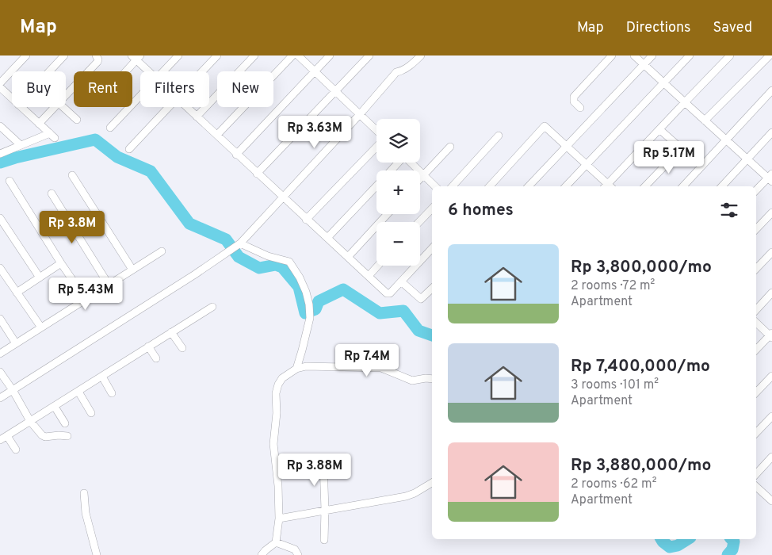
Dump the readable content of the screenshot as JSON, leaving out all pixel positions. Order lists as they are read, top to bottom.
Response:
{
  "page": {
    "header": "Map",
    "nav": ["Map", "Directions", "Saved"],
    "chip": [
      "Buy",
      "Rent",
      "Filters",
      "New"
    ],
    "price": [
      "Rp 3.63M",
      "Rp 5.17M",
      "Rp 3.8M",
      "Rp 5.43M",
      "Rp 7.4M",
      "Rp 3.88M"
    ],
    "map_buttons": ["+", "−"],
    "heading": "6 homes",
    "list": [
      {
        "name": "Rp 3,800,000/mo",
        "note": "2 rooms · 72 m² · Apartment"
      },
      {
        "name": "Rp 7,400,000/mo",
        "note": "3 rooms · 101 m² · Apartment"
      },
      {
        "name": "Rp 3,880,000/mo",
        "note": "2 rooms · 62 m² · Apartment"
      }
    ]
  }
}
